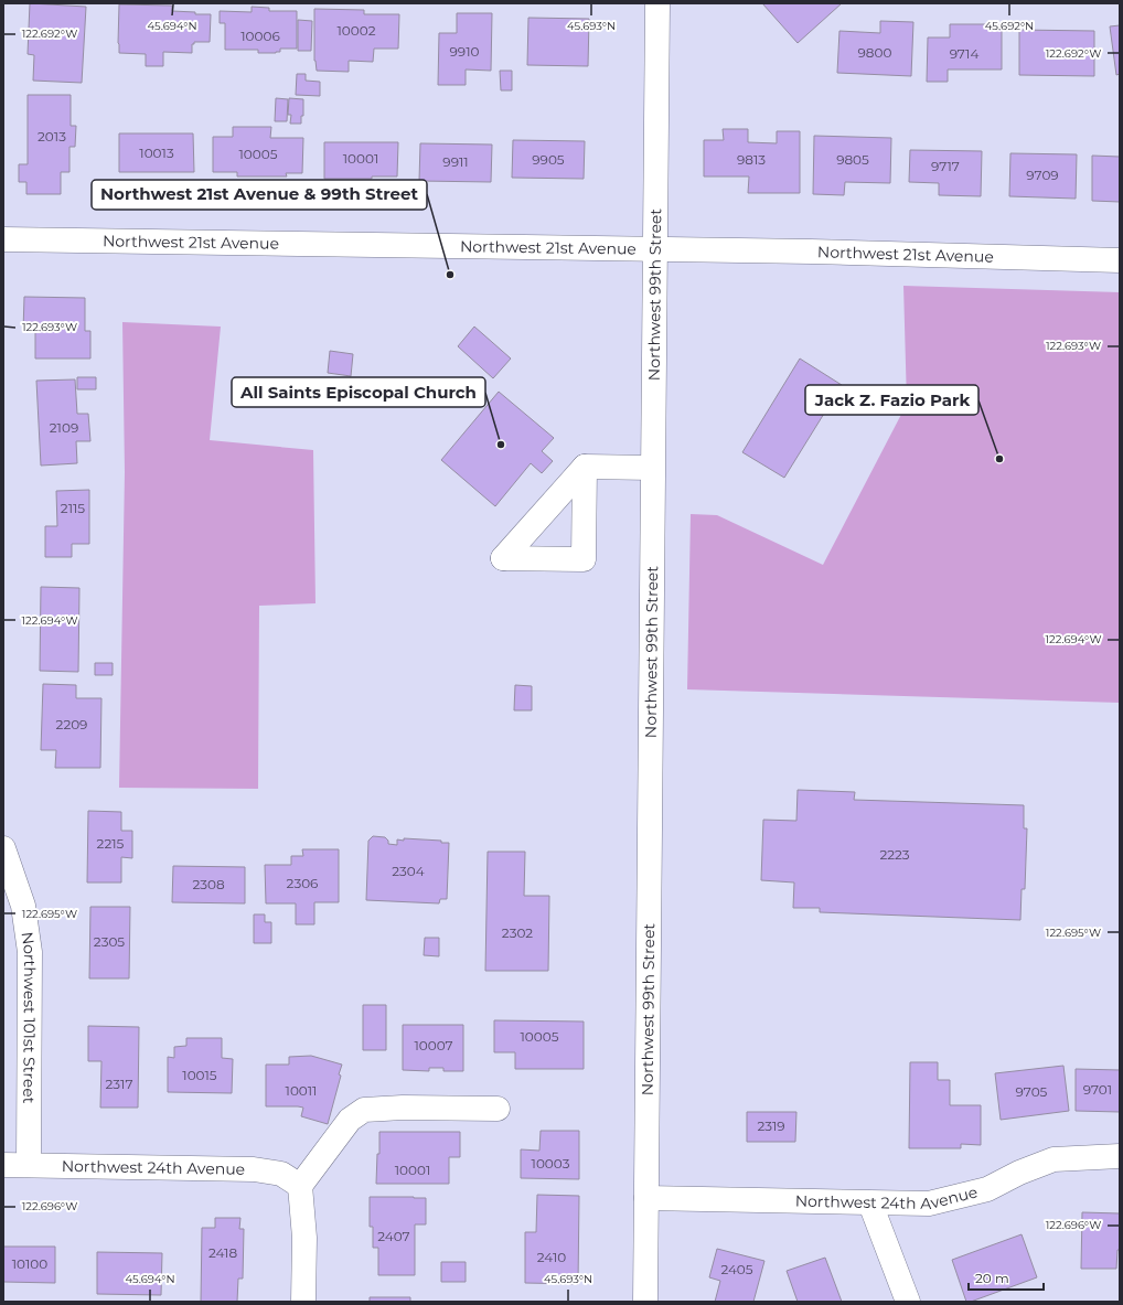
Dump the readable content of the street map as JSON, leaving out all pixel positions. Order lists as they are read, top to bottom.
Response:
{
  "streets": {
    "street": [
      "Northwest 21st Avenue",
      "Northwest 99th Street",
      "Northwest 101st Street",
      "Northwest 24th Avenue"
    ]
  },
  "crossings": [
    ["Northwest 21st Avenue", "Northwest 99th Street"],
    ["Northwest 99th Street", "Northwest 24th Avenue"],
    ["Northwest 101st Street", "Northwest 24th Avenue"]
  ],
  "places": ["Northwest 21st Avenue & 99th Street", "All Saints Episcopal Church", "Jack Z. Fazio Park"],
  "house_numbers": [
    "10002",
    "10006",
    "9910",
    "9800",
    "9714",
    "2013",
    "10013",
    "10005",
    "10001",
    "9905",
    "9813",
    "9805",
    "9911",
    "9717",
    "9709",
    "2109",
    "2115",
    "2209",
    "2215",
    "2223",
    "2304",
    "2306",
    "2308",
    "2302",
    "2305",
    "10005",
    "10007",
    "10015",
    "2317",
    "9701",
    "10011",
    "9705",
    "2319",
    "10003",
    "10001",
    "2407",
    "2418",
    "2410",
    "10100",
    "2405"
  ],
  "scale_bar": "20 m",
  "coordinates": [
    "45.694°N",
    "45.693°N",
    "45.692°N",
    "122.692°W",
    "122.693°W",
    "122.694°W",
    "122.695°W",
    "122.696°W"
  ]
}
